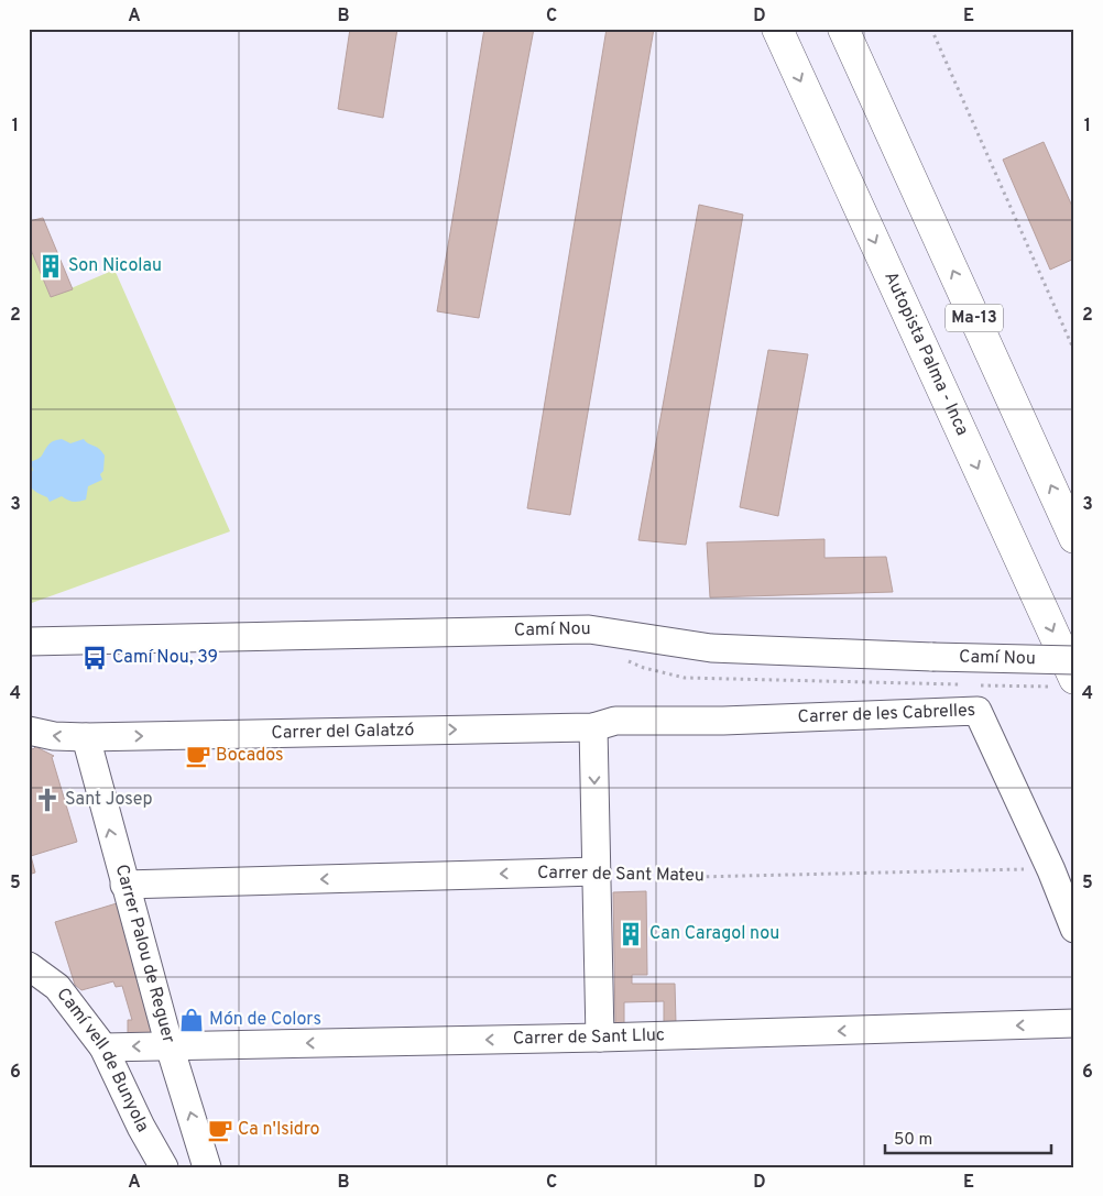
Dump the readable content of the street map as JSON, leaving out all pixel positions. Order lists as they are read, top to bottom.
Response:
{
  "streets": {
    "highway": ["Ma-13", "Autopista Palma - Inca"],
    "street": [
      "Camí Nou",
      "Carrer de les Cabrelles",
      "Carrer del Galatzó",
      "Carrer de Sant Mateu",
      "Carrer Palou de Reguer",
      "Carrer de Sant Lluc",
      "Camí vell de Bunyola"
    ]
  },
  "crossings": [
    ["Carrer de les Cabrelles", "Carrer del Galatzó"],
    ["Carrer de les Cabrelles", "Carrer de Sant Mateu"],
    ["Carrer del Galatzó", "Carrer Palou de Reguer"],
    ["Carrer de Sant Mateu", "Carrer Palou de Reguer"],
    ["Carrer Palou de Reguer", "Carrer de Sant Lluc"],
    ["Carrer de Sant Lluc", "Camí vell de Bunyola"]
  ],
  "one_way": ["Carrer de Sant Mateu", "Carrer Palou de Reguer", "Carrer de Sant Lluc"],
  "places": {
    "building": ["Son Nicolau", "Can Caragol nou"],
    "bus stop": ["Camí Nou, 39"],
    "cafe": ["Bocados", "Ca n'Isidro"],
    "church": ["Sant Josep"],
    "shop": ["Món de Colors"]
  },
  "scale_bar": "50 m",
  "grid": {
    "columns": [
      "A",
      "B",
      "C",
      "D",
      "E"
    ],
    "rows": [
      "1",
      "2",
      "3",
      "4",
      "5",
      "6"
    ]
  }
}
